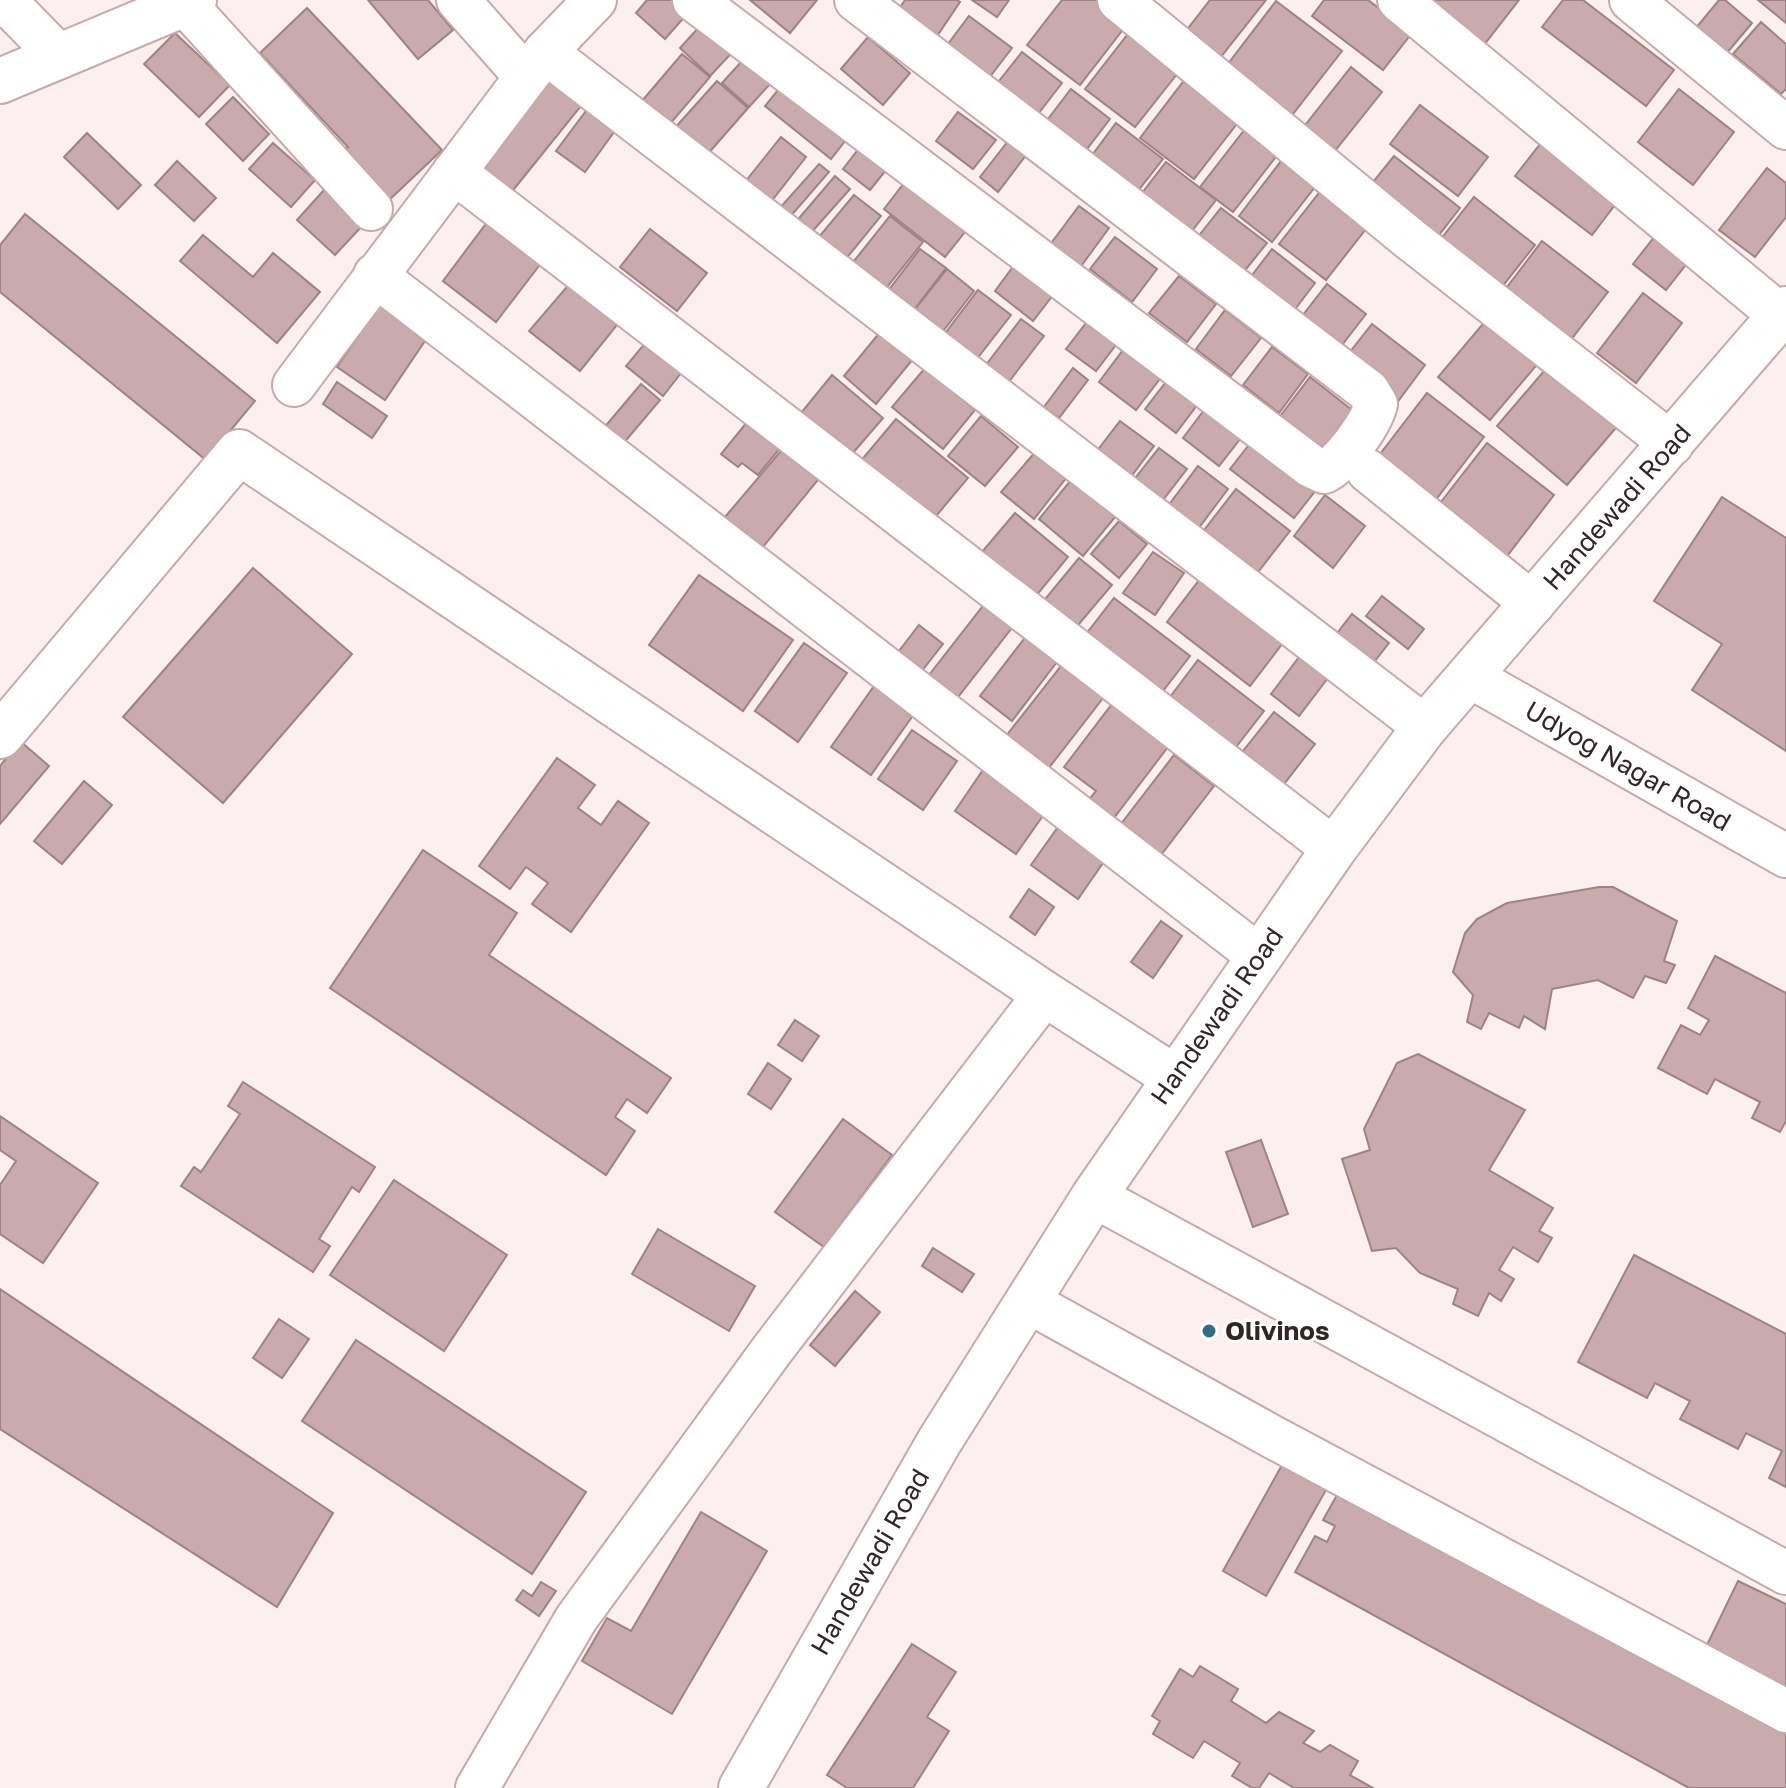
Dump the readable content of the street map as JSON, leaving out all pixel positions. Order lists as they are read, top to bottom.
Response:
{
  "streets": {
    "main road": ["Handewadi Road"],
    "street": ["Udyog Nagar Road"]
  },
  "crossings": [
    ["Handewadi Road", "Udyog Nagar Road"]
  ],
  "places": ["Olivinos"]
}
